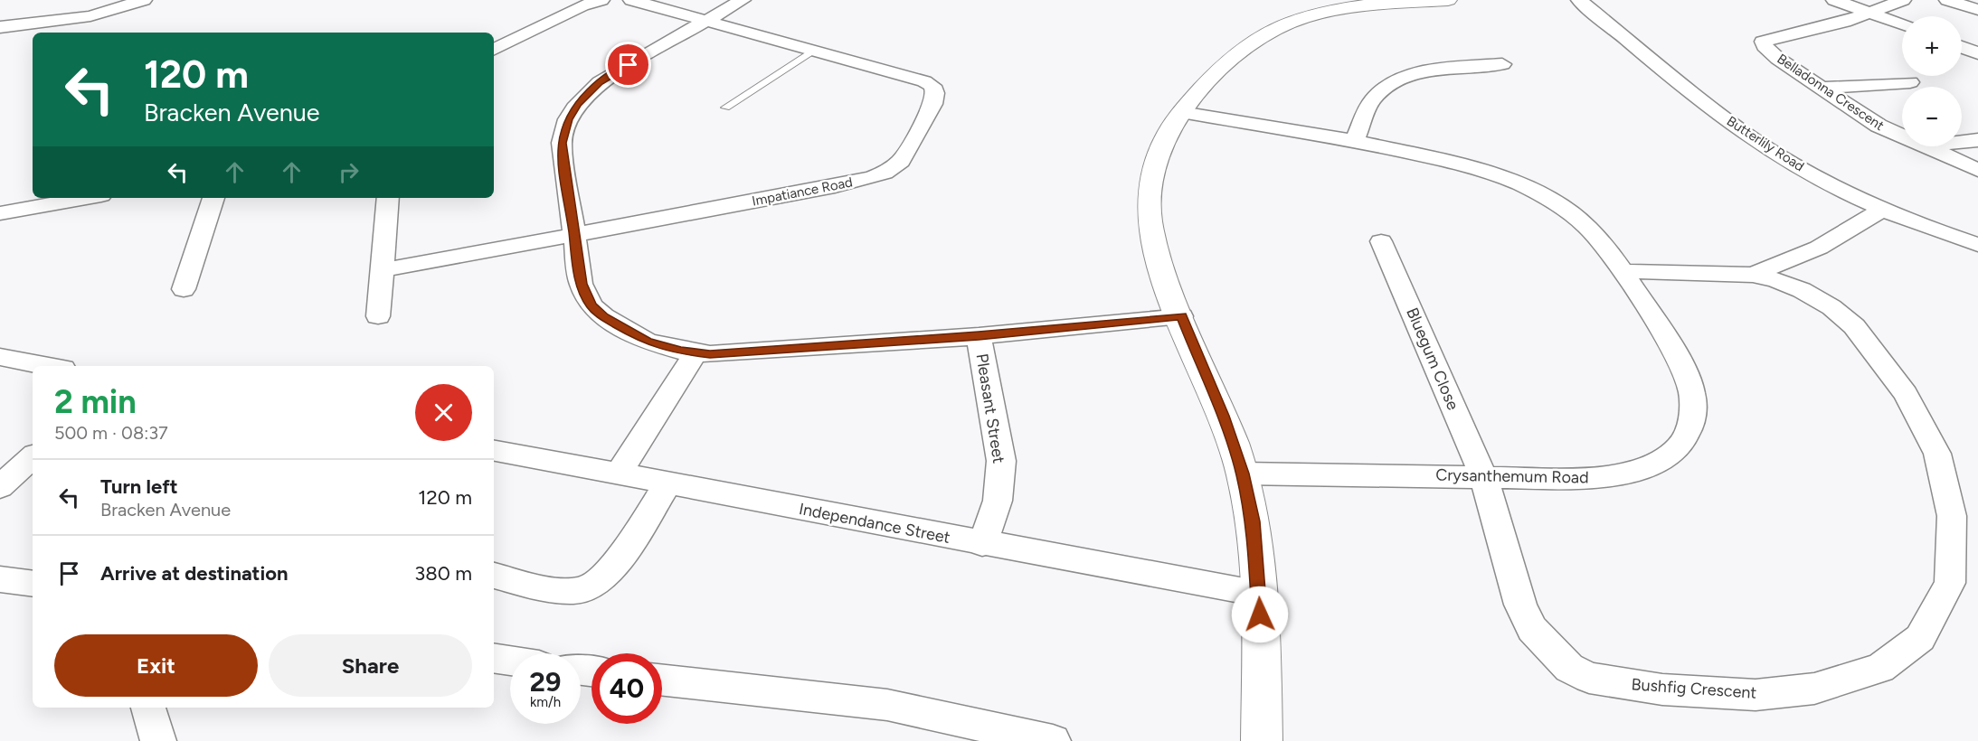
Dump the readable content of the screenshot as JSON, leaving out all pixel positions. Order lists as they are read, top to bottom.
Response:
{
  "streets": {
    "street": [
      "Belladonna Crescent",
      "Butterlily Road",
      "Impatiance Road",
      "Bluegum Close",
      "Pleasant Street",
      "Crysanthemum Road",
      "Independance Street",
      "Bushfig Crescent"
    ]
  },
  "crossings": [
    ["Bluegum Close", "Crysanthemum Road"],
    ["Bluegum Close", "Bushfig Crescent"],
    ["Pleasant Street", "Independance Street"],
    ["Crysanthemum Road", "Bushfig Crescent"]
  ],
  "page": {
    "map_buttons": ["+", "−"],
    "turn": ["120 m", "Bracken Avenue"],
    "heading": ["2 min", "500 m · 08:37"],
    "list": [
      {
        "name": "Turn left",
        "note": "Bracken Avenue",
        "value": "120 m"
      },
      {
        "name": "Arrive at destination",
        "value": "380 m"
      }
    ],
    "buttons": ["Exit", "Share"],
    "speed": "29 km/h",
    "limit": "40"
  }
}
